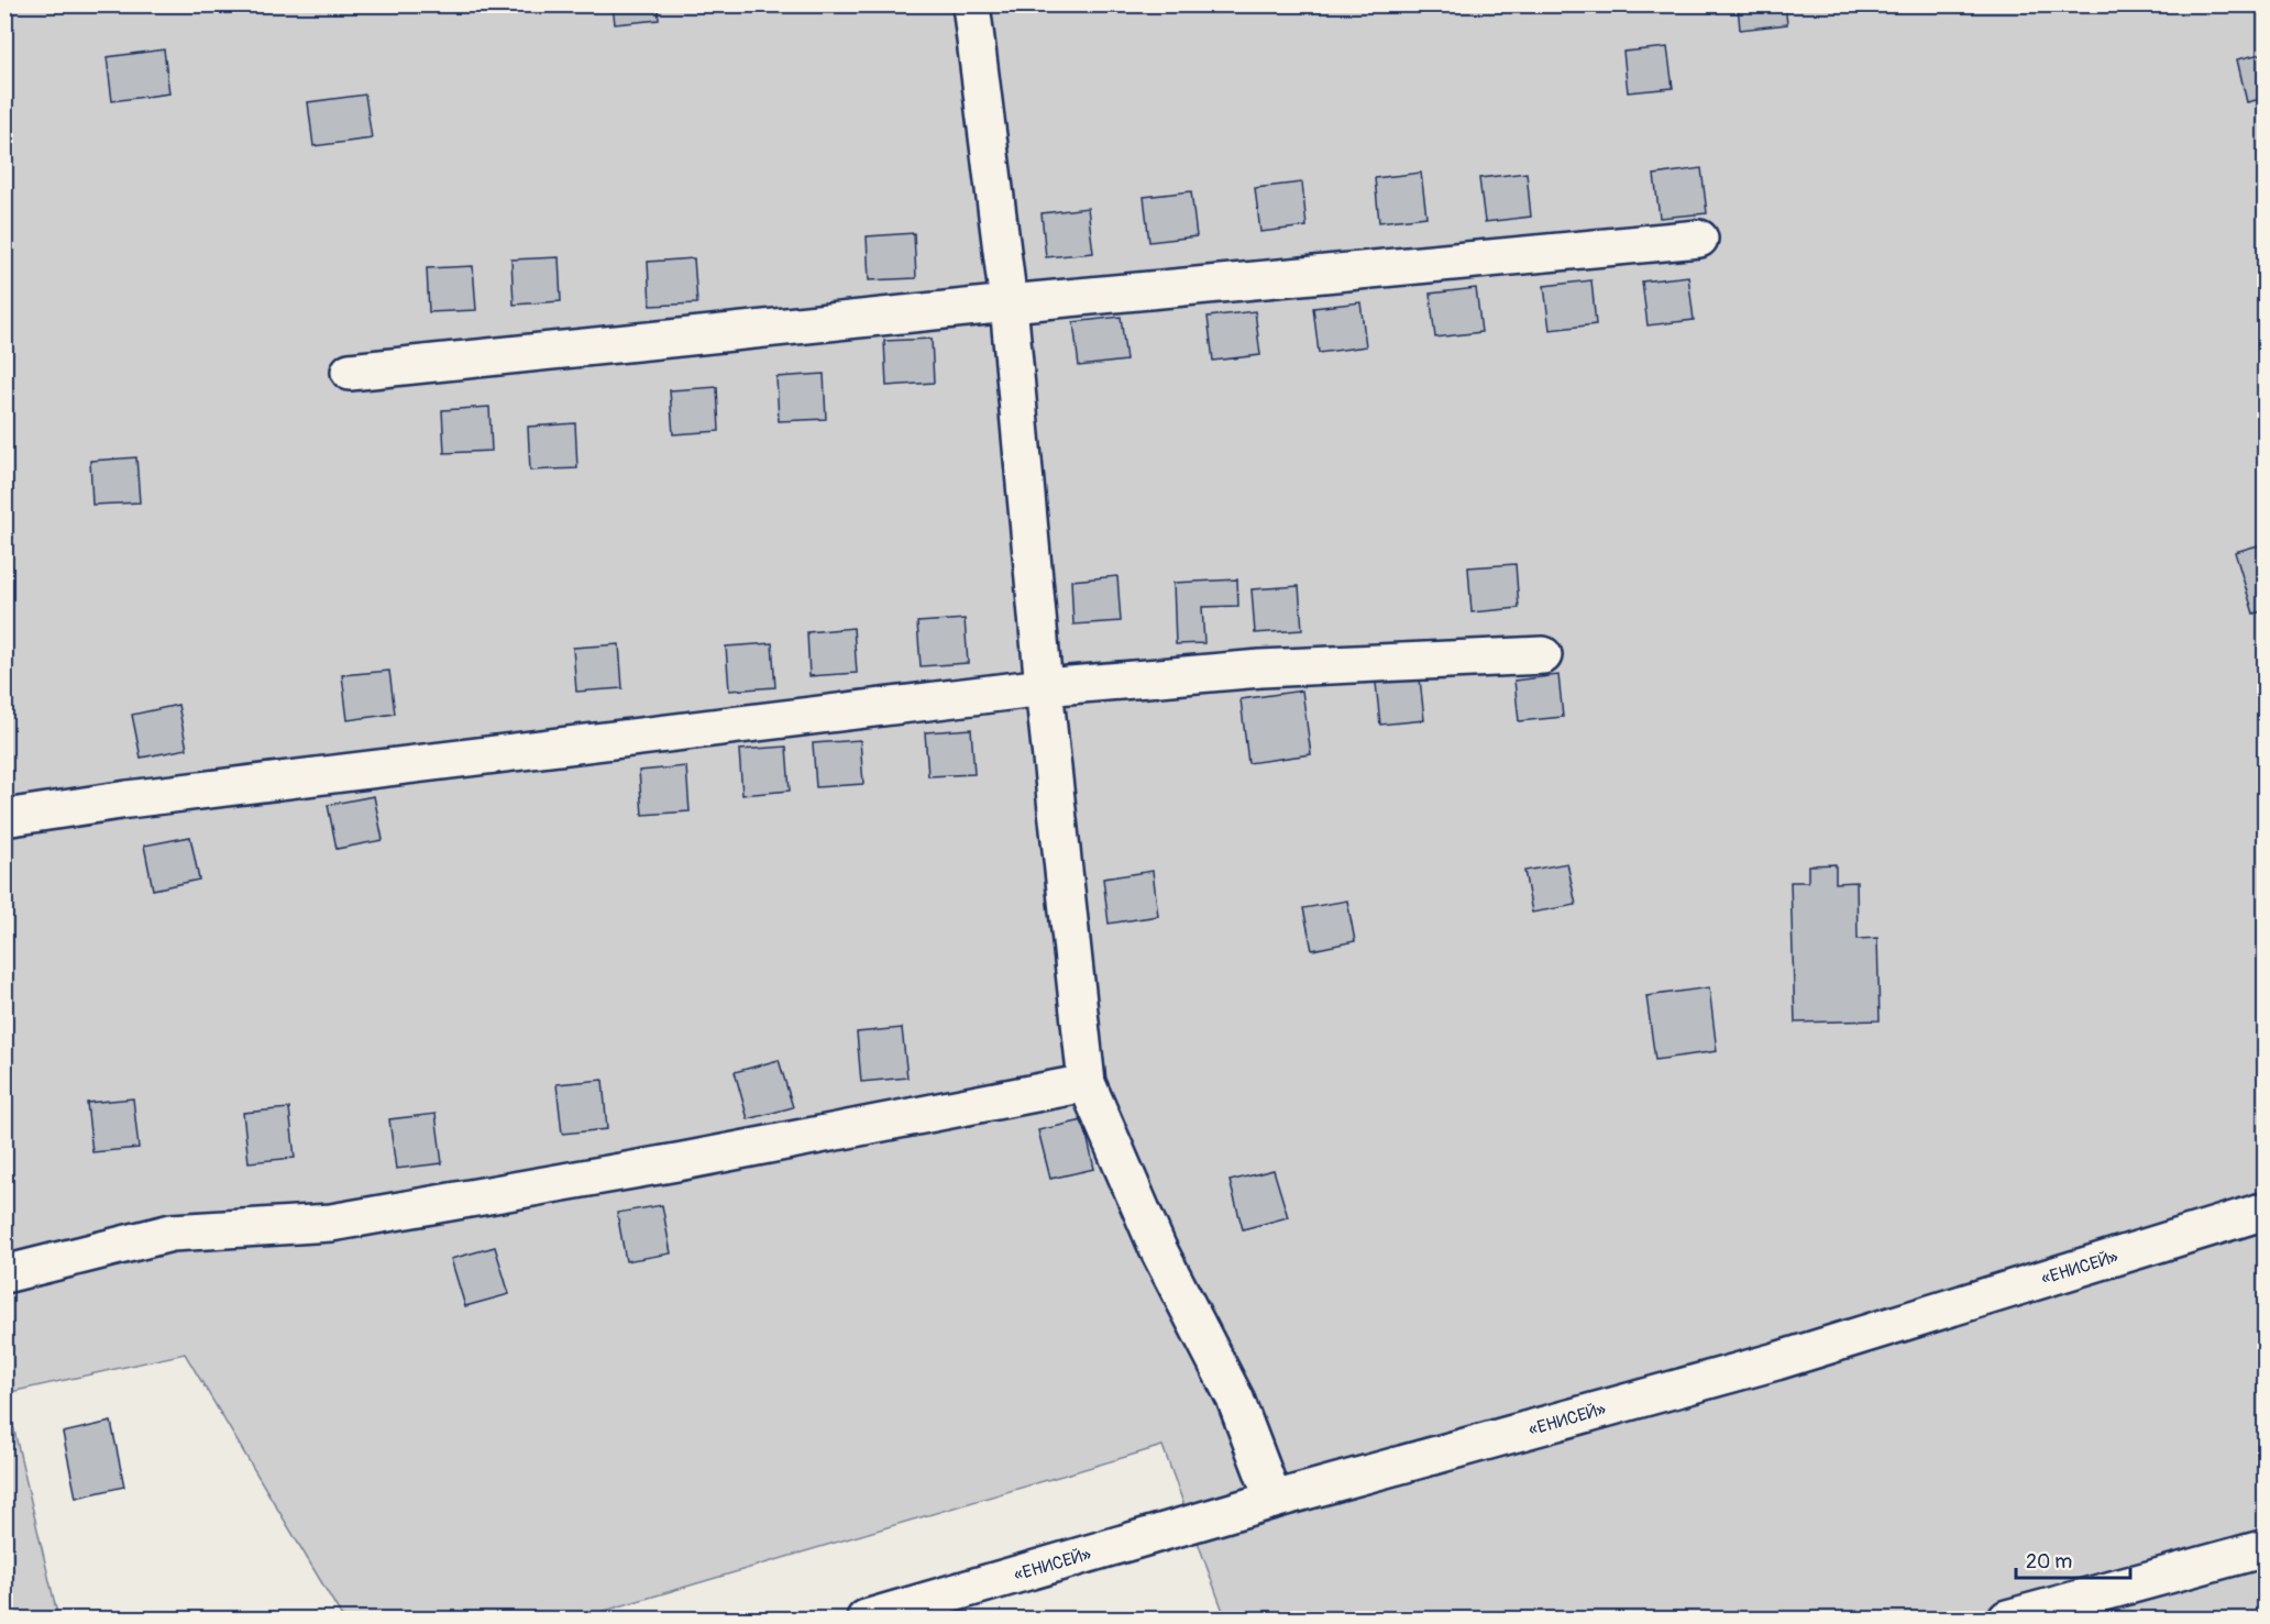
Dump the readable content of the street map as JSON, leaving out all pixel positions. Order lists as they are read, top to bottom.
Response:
{
  "streets": {
    "main road": ["«ЕНИСЕЙ»"]
  },
  "scale_bar": "20 m"
}
